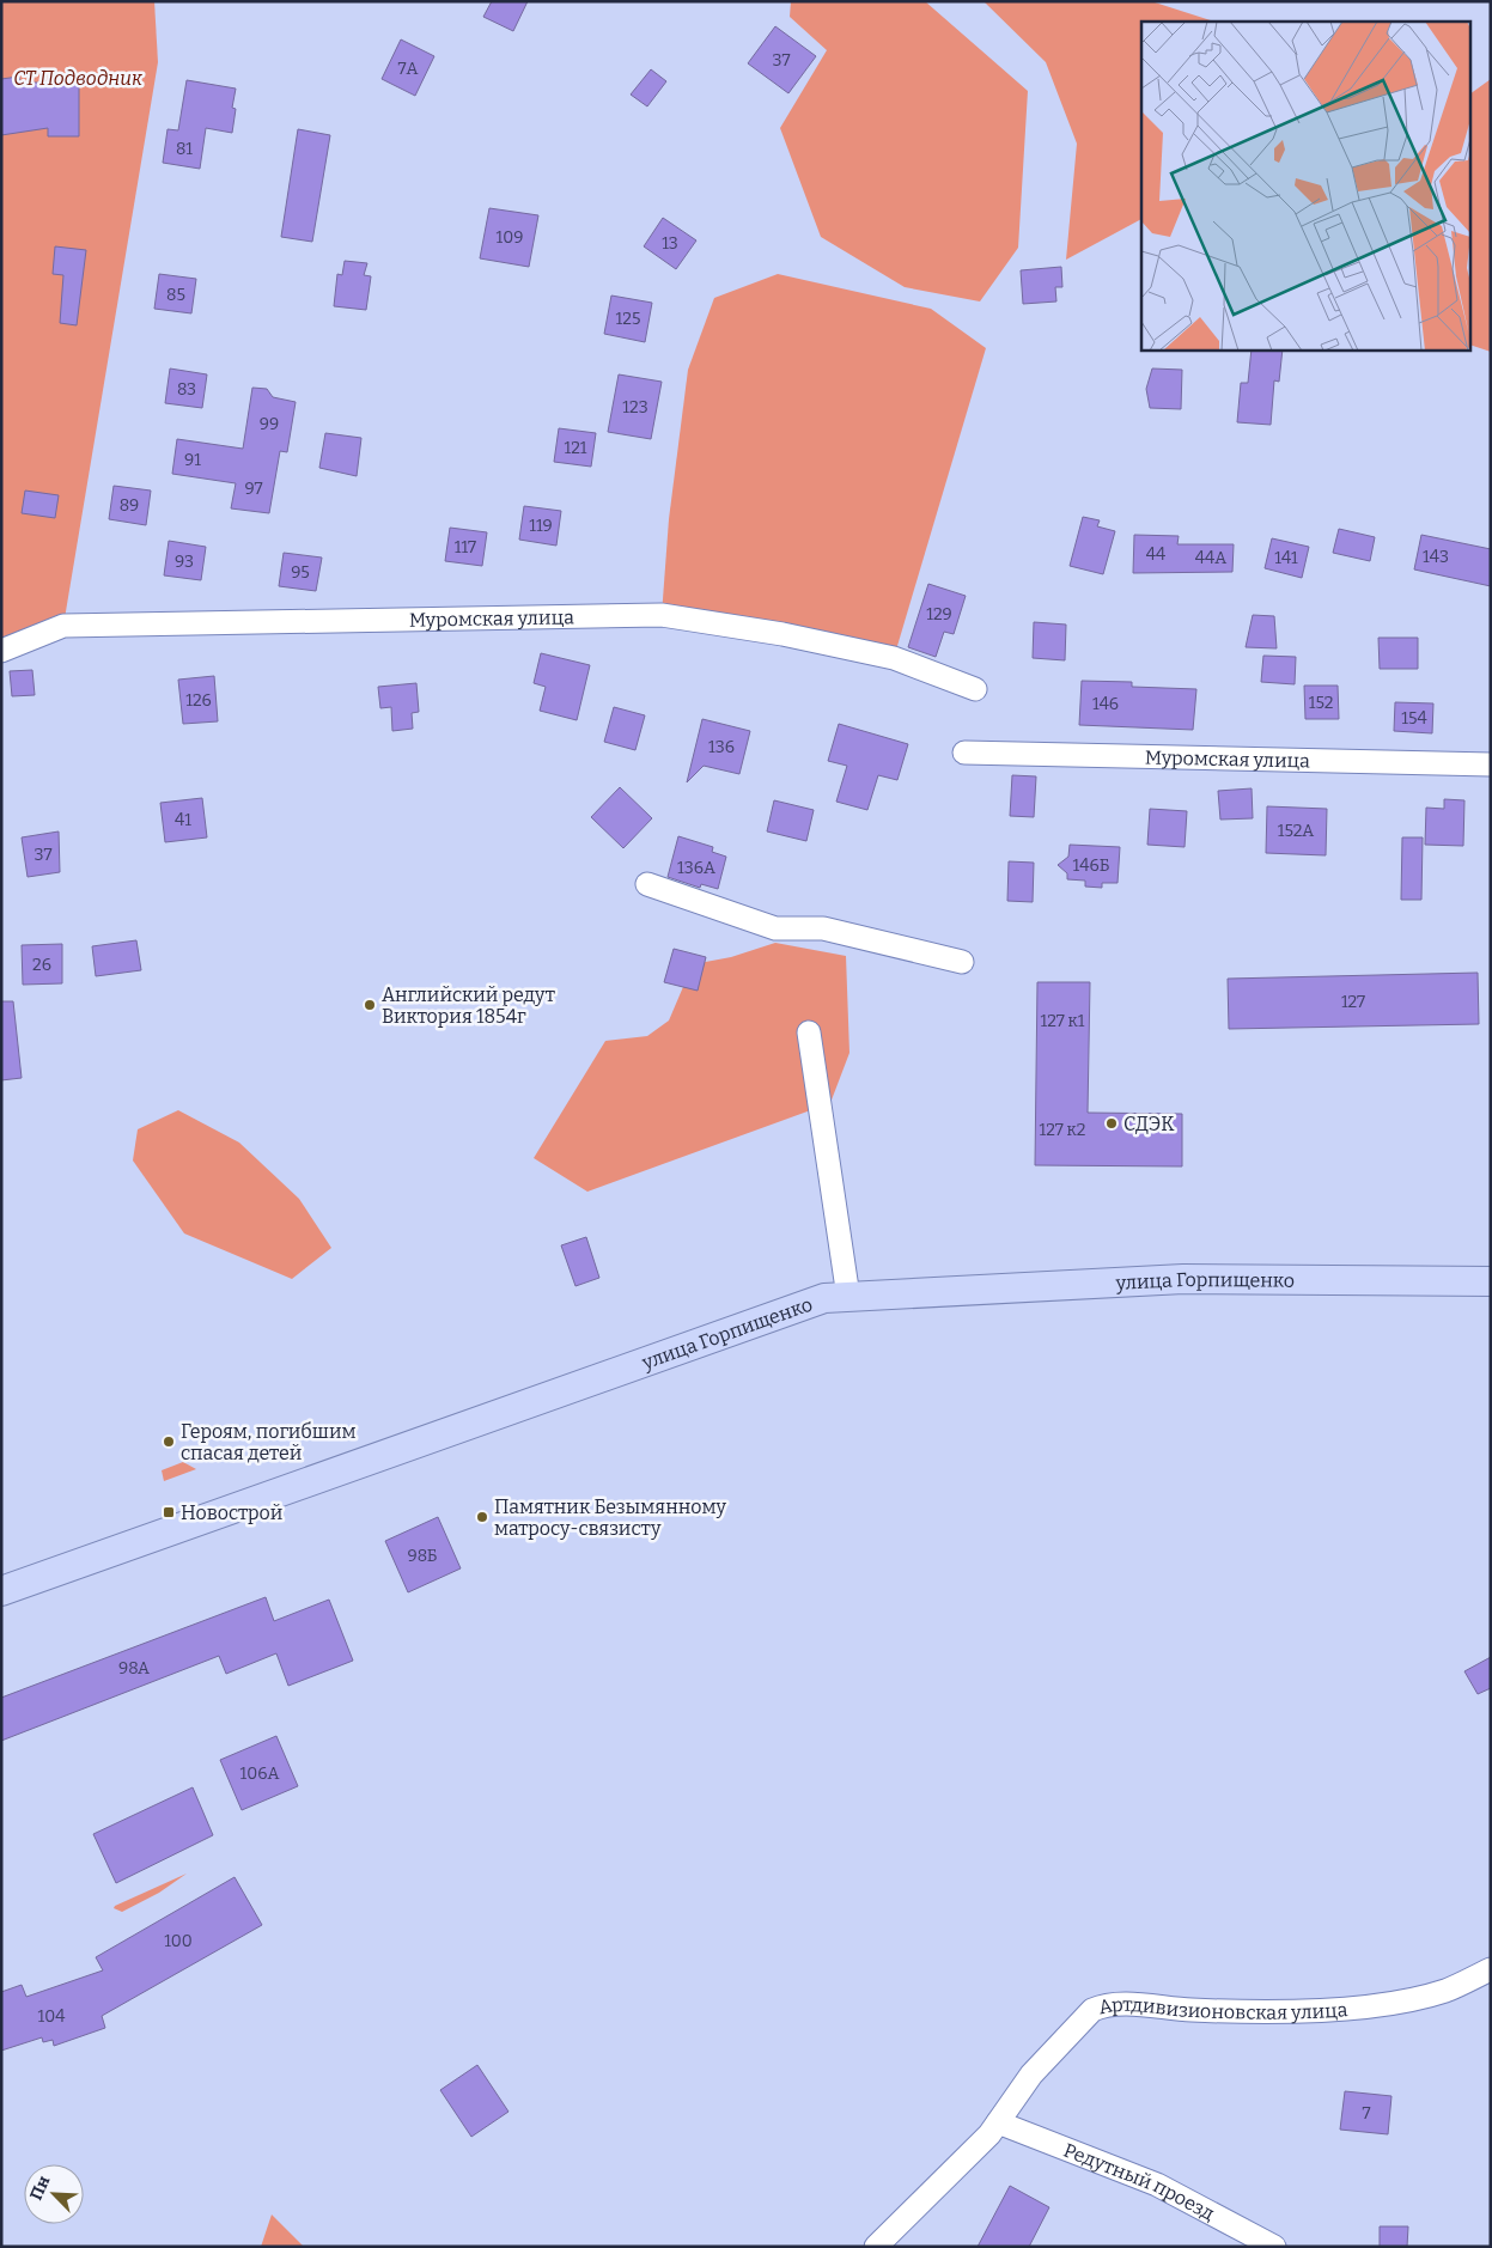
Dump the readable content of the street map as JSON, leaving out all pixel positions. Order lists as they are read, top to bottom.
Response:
{
  "streets": {
    "main road": ["улица Горпищенко"],
    "street": ["Муромская улица", "Артдивизионовская улица", "Редутный проезд"]
  },
  "crossings": [
    ["Артдивизионовская улица", "Редутный проезд"]
  ],
  "parks": ["СТ Подводник"],
  "places": {
    "other": [
      "Английский редут Виктория 1854г",
      "СДЭК",
      "Героям, погибшим спасая детей",
      "Памятник Безымянному матросу-связисту"
    ],
    "transit": ["Новострой"]
  },
  "house_numbers": [
    "37",
    "7А",
    "81",
    "109",
    "13",
    "85",
    "125",
    "83",
    "123",
    "99",
    "121",
    "91",
    "97",
    "89",
    "119",
    "117",
    "44",
    "143",
    "44А",
    "141",
    "93",
    "95",
    "129",
    "126",
    "152",
    "146",
    "154",
    "136",
    "41",
    "152А",
    "37",
    "146Б",
    "136А",
    "26",
    "127",
    "127 к1",
    "127 к2",
    "98Б",
    "98А",
    "106А",
    "100",
    "104",
    "7"
  ],
  "north": "top left"
}
